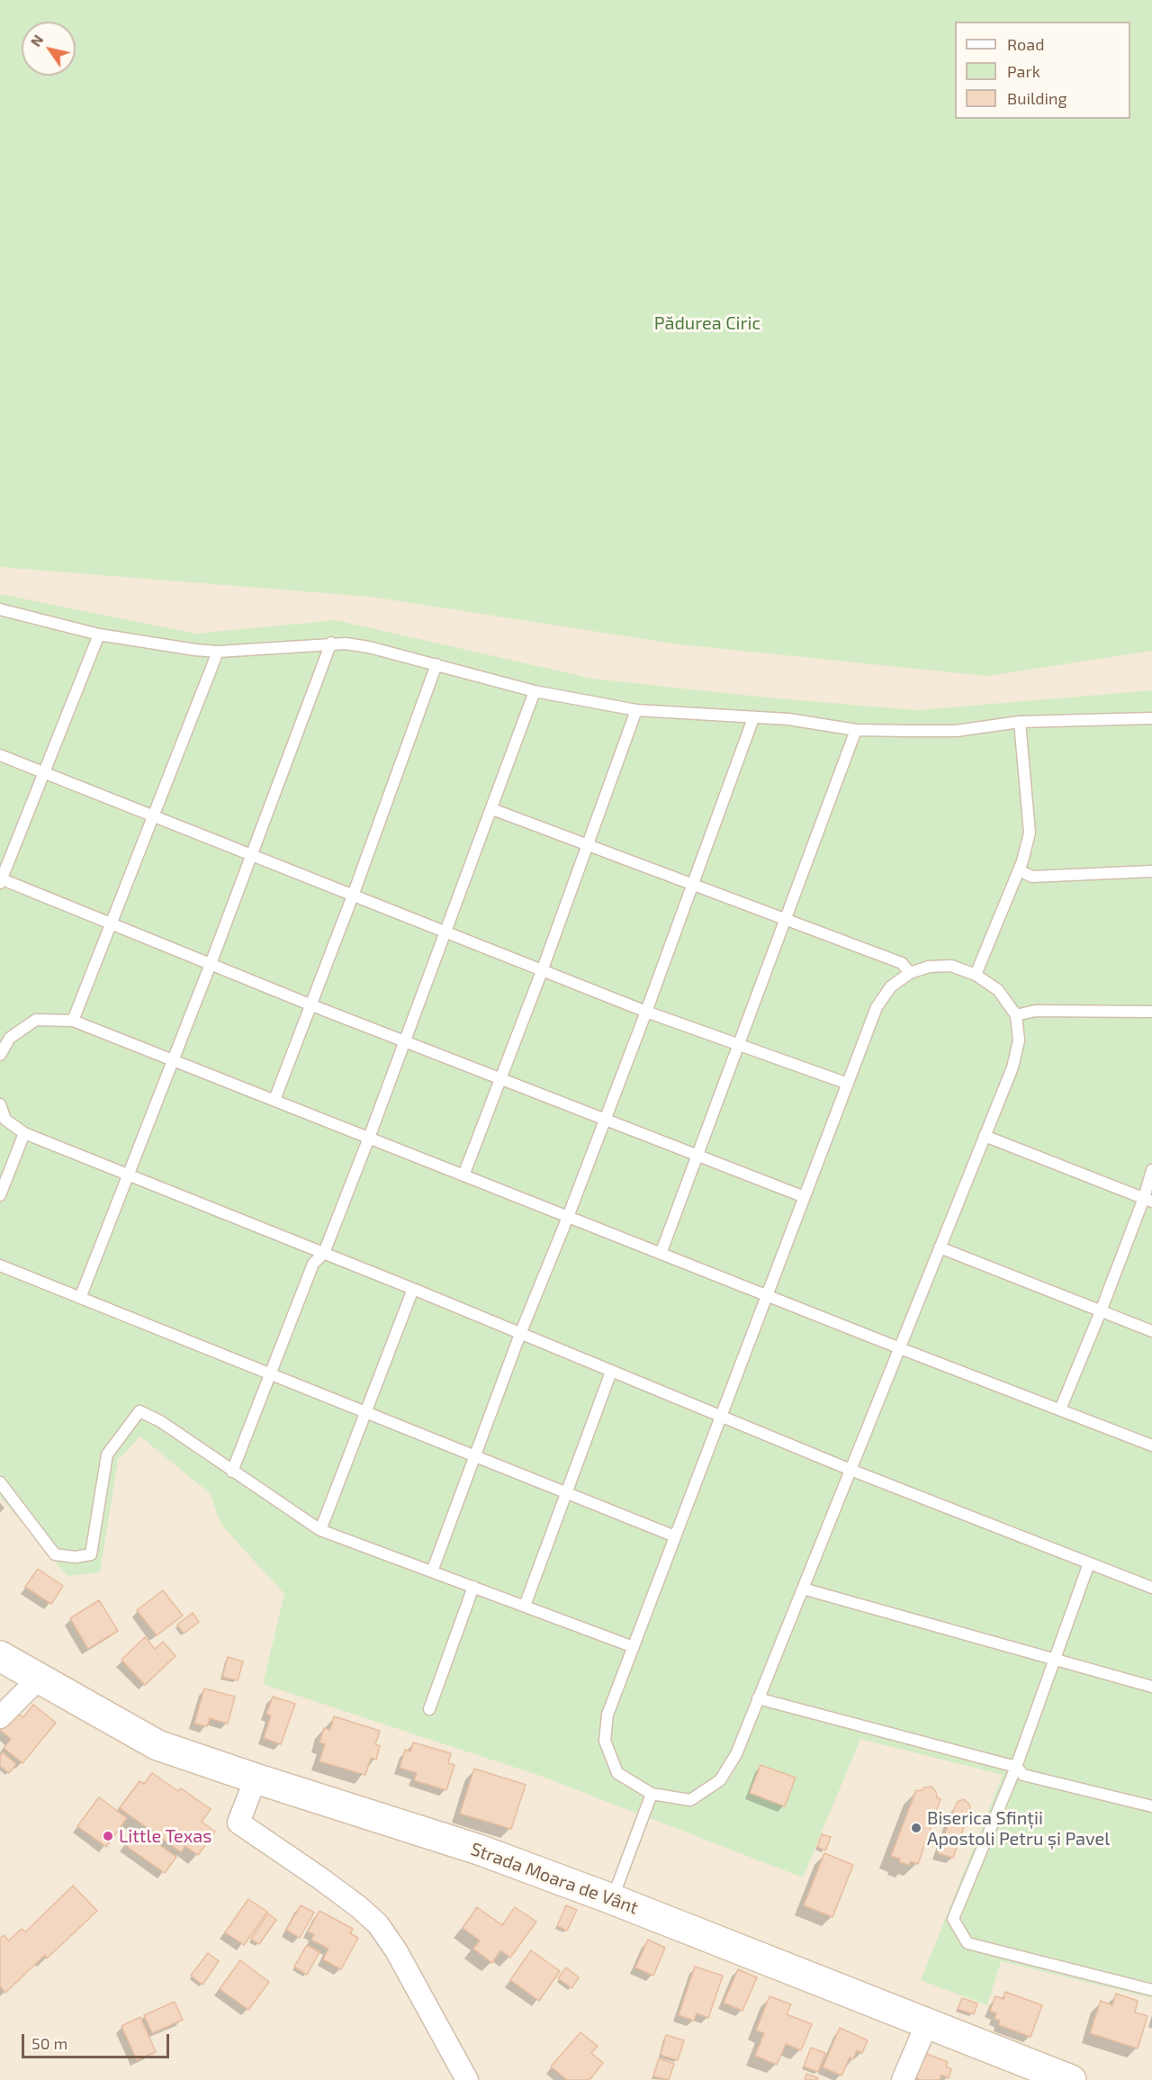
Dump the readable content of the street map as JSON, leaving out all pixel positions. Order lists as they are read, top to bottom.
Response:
{
  "streets": {
    "main road": ["Strada Moara de Vânt"]
  },
  "parks": ["Pădurea Ciric"],
  "places": ["Biserica Sfinții Apostoli Petru și Pavel", "Little Texas"],
  "legend": ["Road", "Park", "Building"],
  "scale_bar": "50 m",
  "north": "top left"
}
